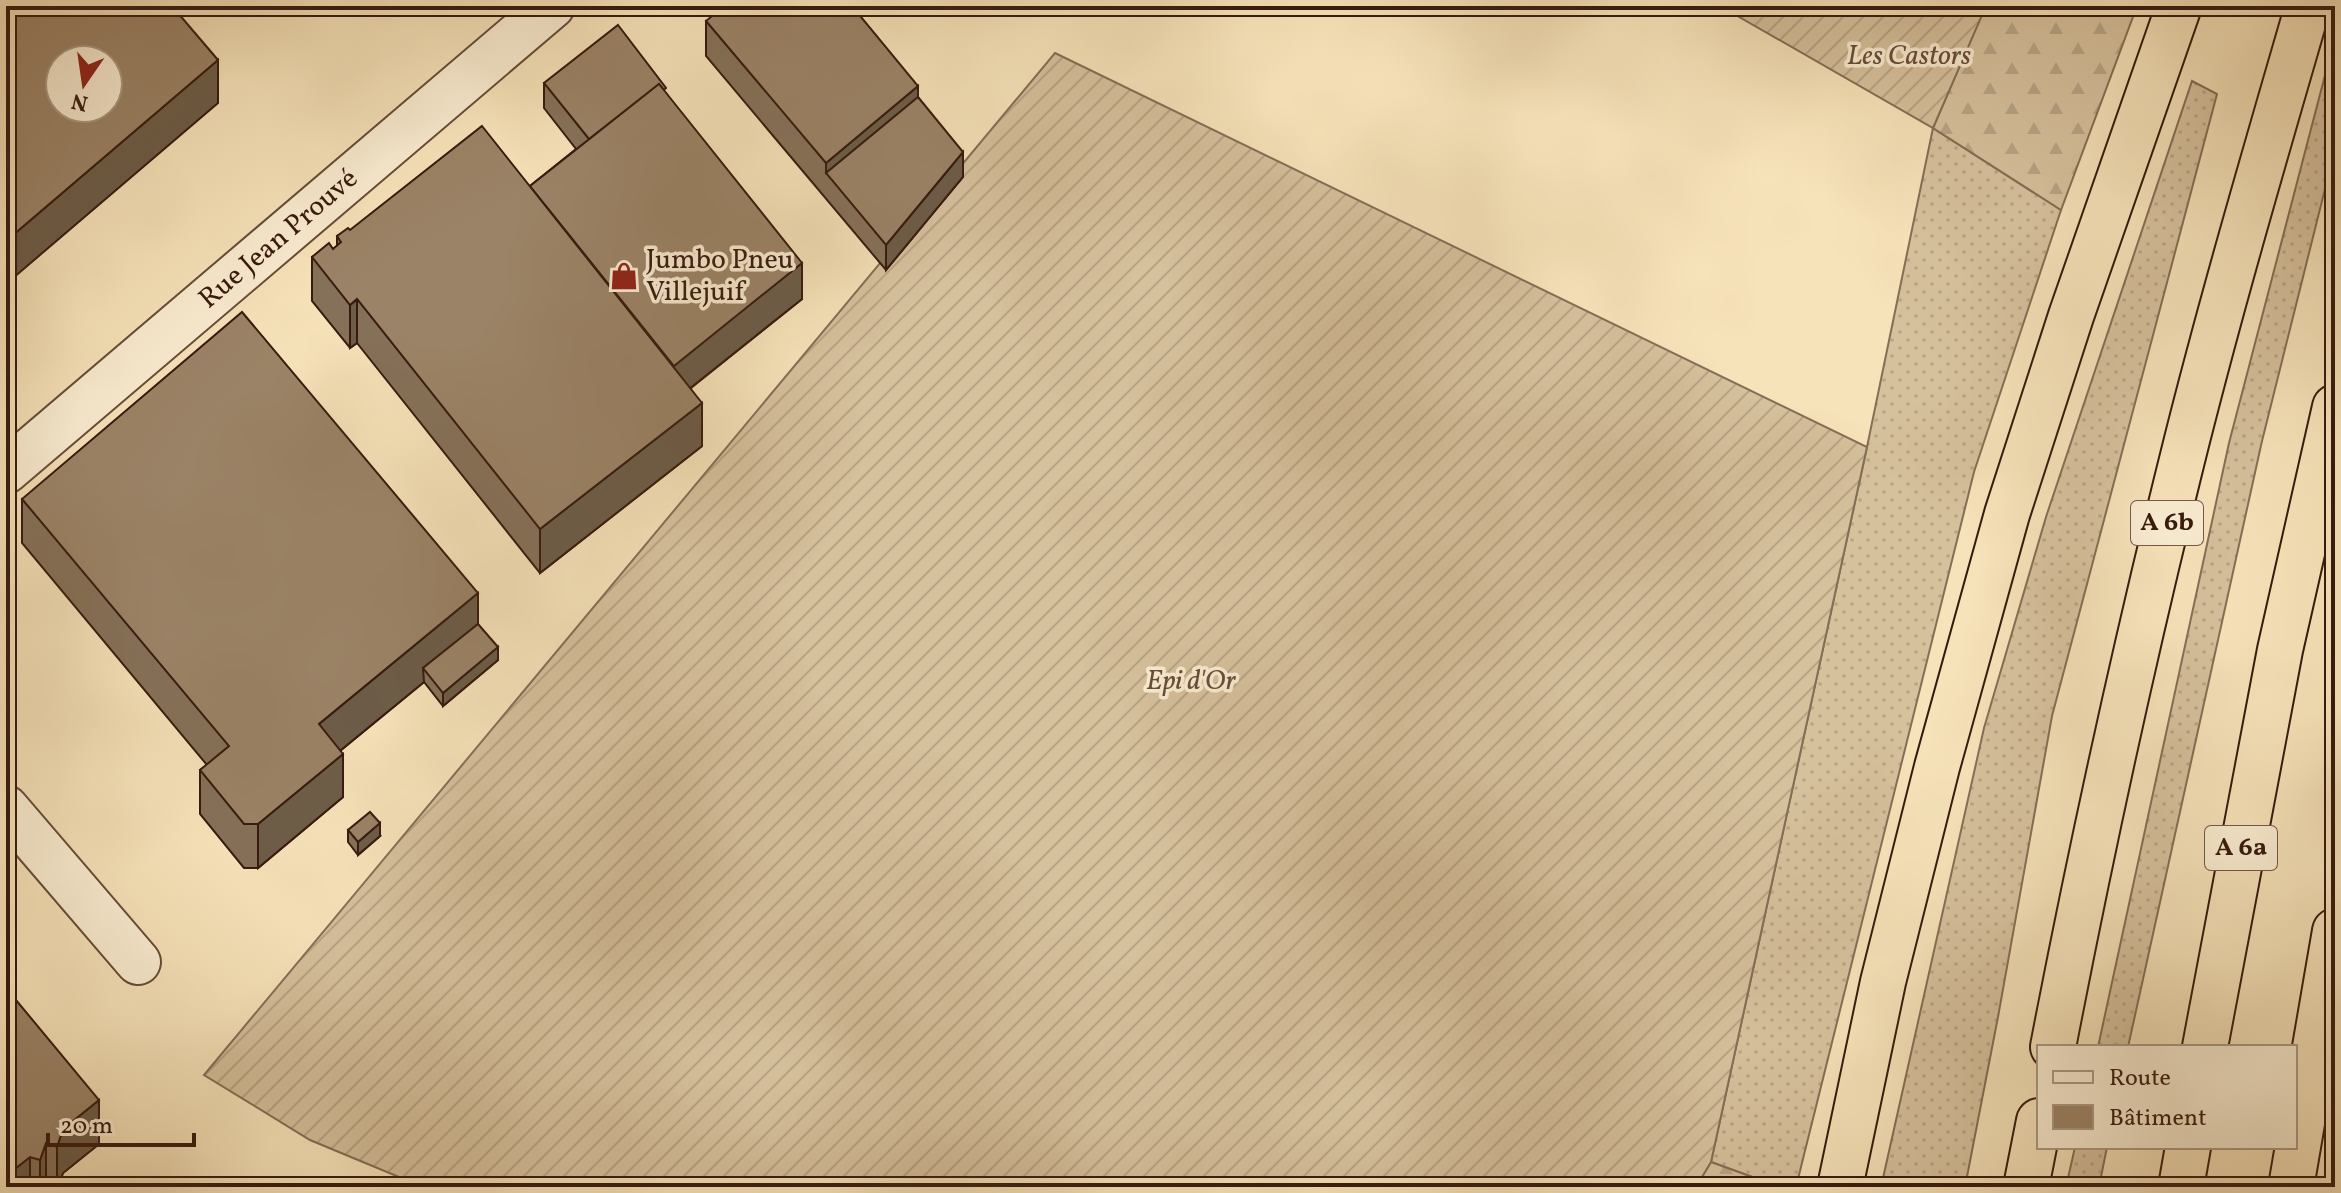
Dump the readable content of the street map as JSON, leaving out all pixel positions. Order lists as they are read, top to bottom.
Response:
{
  "streets": {
    "highway": ["A 6b", "A 6a"],
    "street": ["Rue Jean Prouvé"]
  },
  "parks": ["Les Castors", "Epi d'Or"],
  "places": {
    "shop": ["Jumbo Pneu Villejuif"]
  },
  "legend": ["Route", "Bâtiment"],
  "scale_bar": "20 m",
  "north": "bottom"
}
